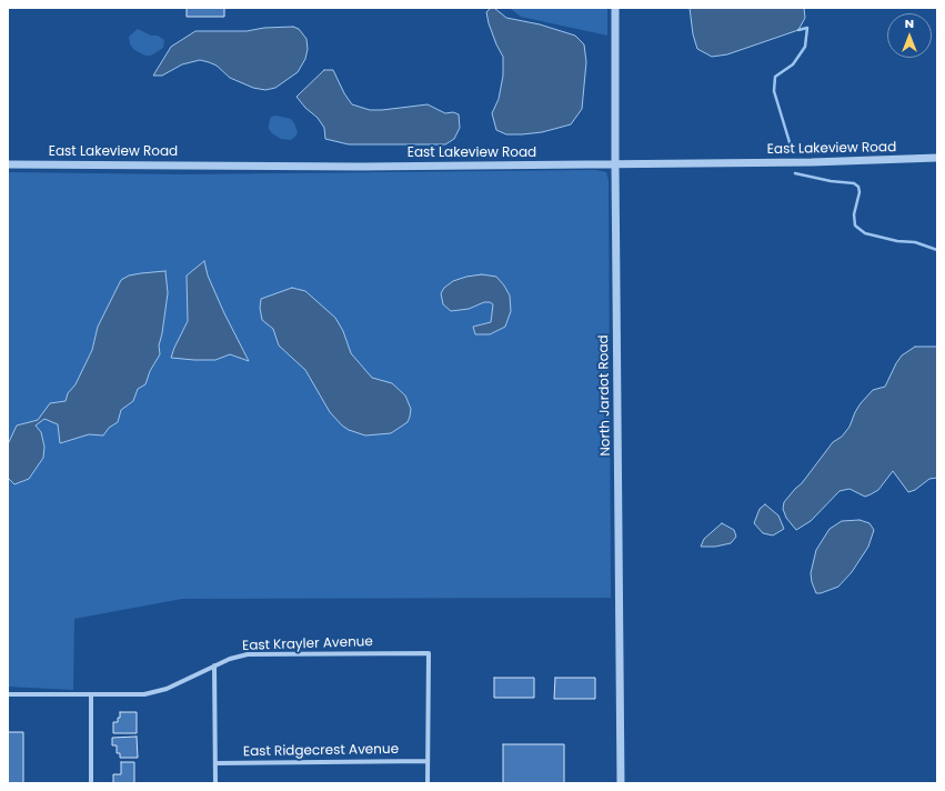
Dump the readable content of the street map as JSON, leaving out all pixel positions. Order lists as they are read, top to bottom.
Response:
{
  "streets": {
    "street": [
      "East Lakeview Road",
      "North Jardot Road",
      "East Krayler Avenue",
      "East Ridgecrest Avenue"
    ]
  },
  "crossings": [
    ["East Lakeview Road", "North Jardot Road"],
    ["East Krayler Avenue", "East Ridgecrest Avenue"]
  ],
  "north": "top"
}
